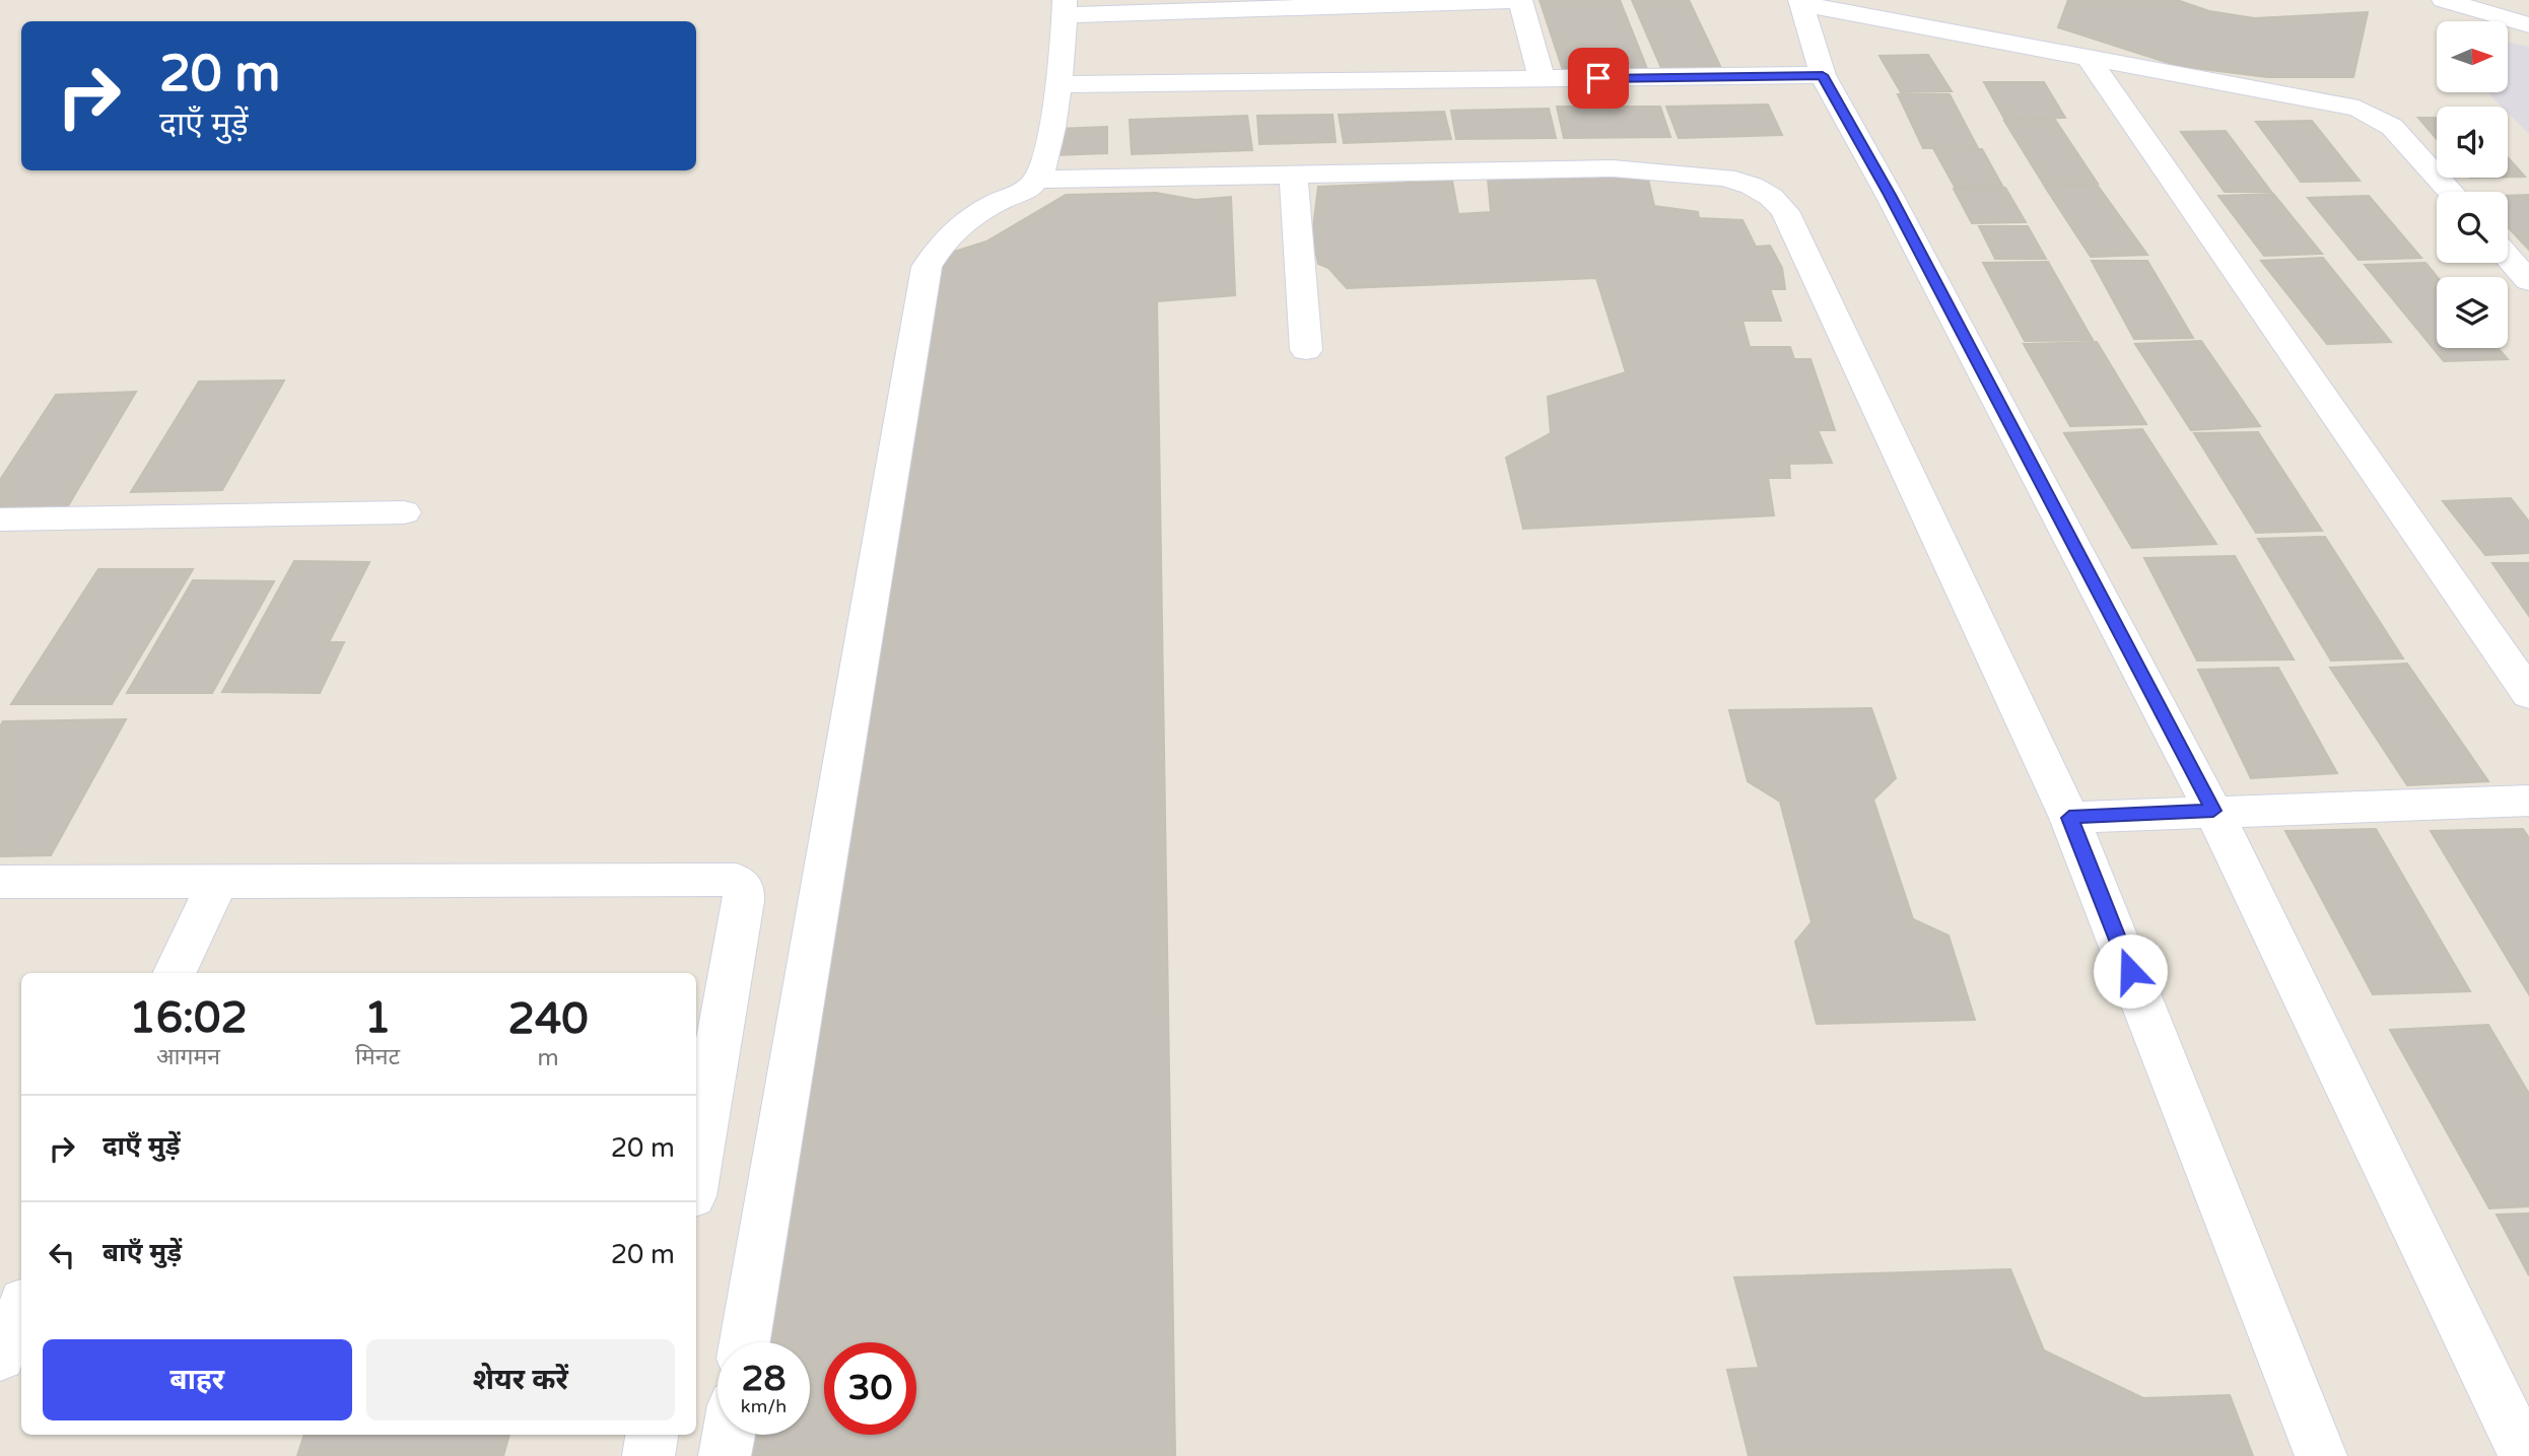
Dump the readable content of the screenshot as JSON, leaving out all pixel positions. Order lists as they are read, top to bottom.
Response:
{
  "north": "right",
  "page": {
    "turn": ["20 m", "दाएँ मुड़ें"],
    "eta": [
      "16:02",
      "आगमन",
      "1",
      "मिनट",
      "240",
      "m"
    ],
    "list": [
      {
        "name": "दाएँ मुड़ें",
        "value": "20 m"
      },
      {
        "name": "बाएँ मुड़ें",
        "value": "20 m"
      }
    ],
    "buttons": ["बाहर", "शेयर करें"],
    "speed": "28 km/h",
    "limit": "30"
  }
}
